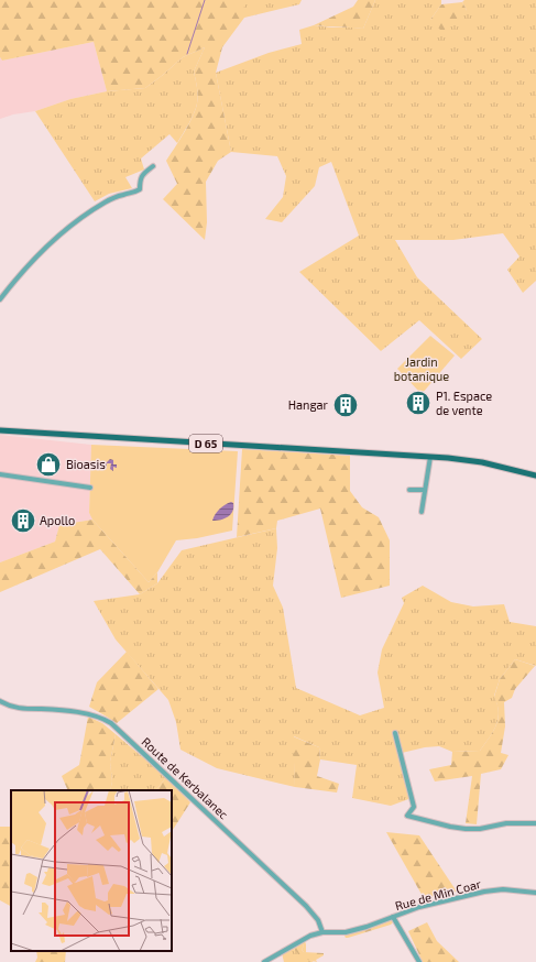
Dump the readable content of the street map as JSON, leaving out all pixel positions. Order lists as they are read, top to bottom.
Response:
{
  "streets": {
    "main road": ["D 65"],
    "street": ["Route de Kerbalanec", "Rue de Min Coar"]
  },
  "crossings": [
    ["Route de Kerbalanec", "Rue de Min Coar"]
  ],
  "parks": ["Jardin botanique"],
  "places": {
    "building": ["P1. Espace de vente", "Hangar", "Apollo"],
    "shop": ["Bioasis"]
  }
}
